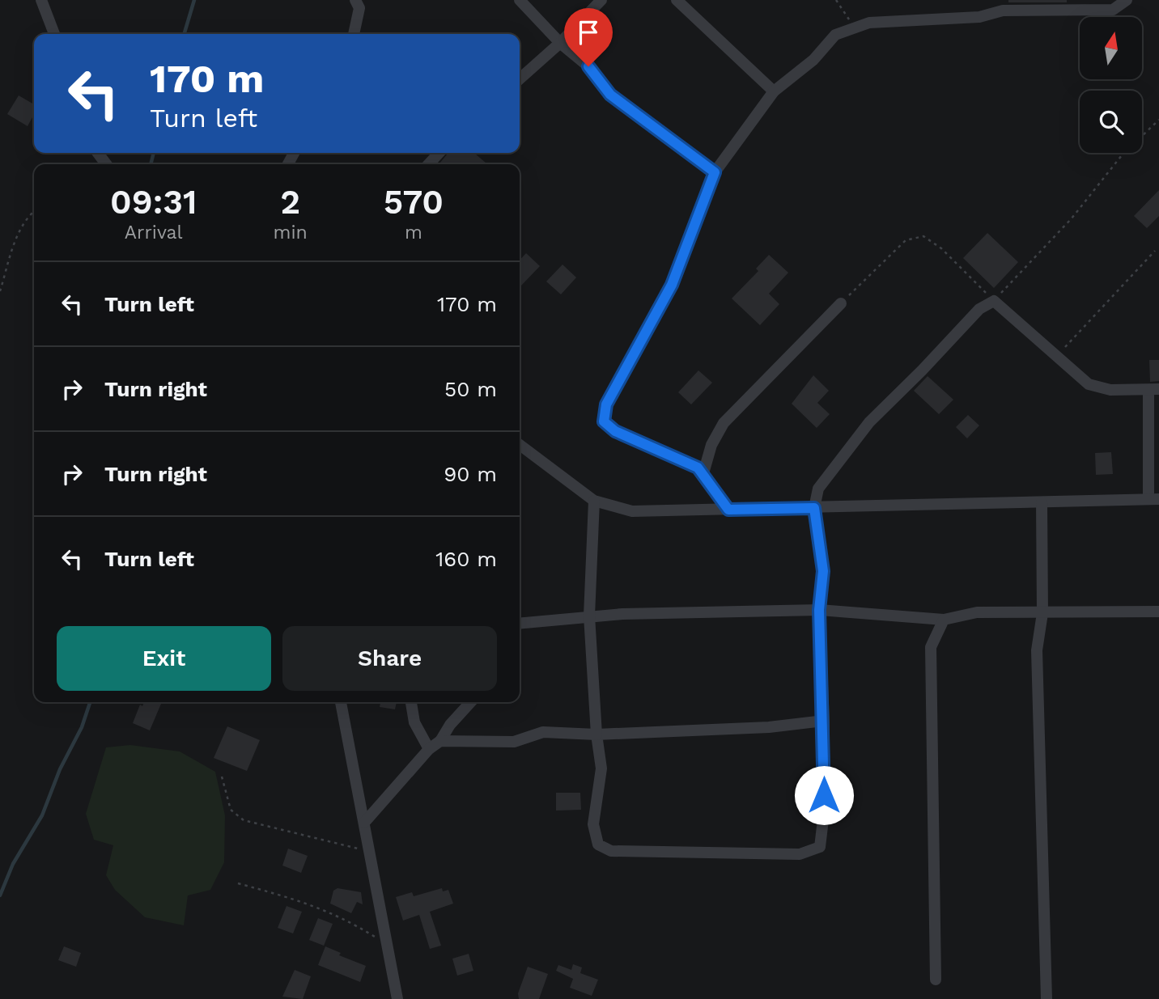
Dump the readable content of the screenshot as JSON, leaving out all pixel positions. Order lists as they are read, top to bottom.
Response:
{
  "north": "top",
  "page": {
    "turn": ["170 m", "Turn left"],
    "eta": [
      "09:31",
      "Arrival",
      "2",
      "min",
      "570",
      "m"
    ],
    "list": [
      {
        "name": "Turn left",
        "value": "170 m"
      },
      {
        "name": "Turn right",
        "value": "50 m"
      },
      {
        "name": "Turn right",
        "value": "90 m"
      },
      {
        "name": "Turn left",
        "value": "160 m"
      }
    ],
    "buttons": ["Exit", "Share"]
  }
}
